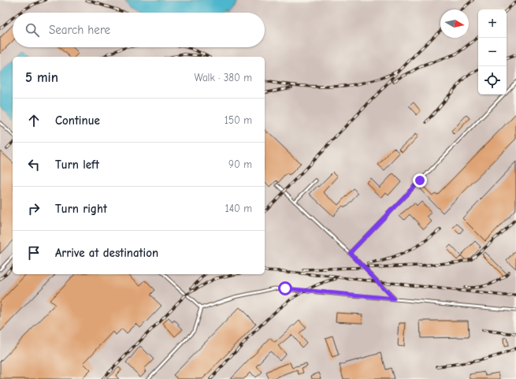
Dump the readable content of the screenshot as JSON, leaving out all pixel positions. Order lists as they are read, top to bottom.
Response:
{
  "north": "right",
  "page": {
    "map_buttons": ["+", "−"],
    "search": "Search here",
    "heading": ["5 min", "Walk · 380 m"],
    "list": [
      ["Continue", "150 m"],
      ["Turn left", "90 m"],
      ["Turn right", "140 m"],
      "Arrive at destination"
    ]
  }
}
